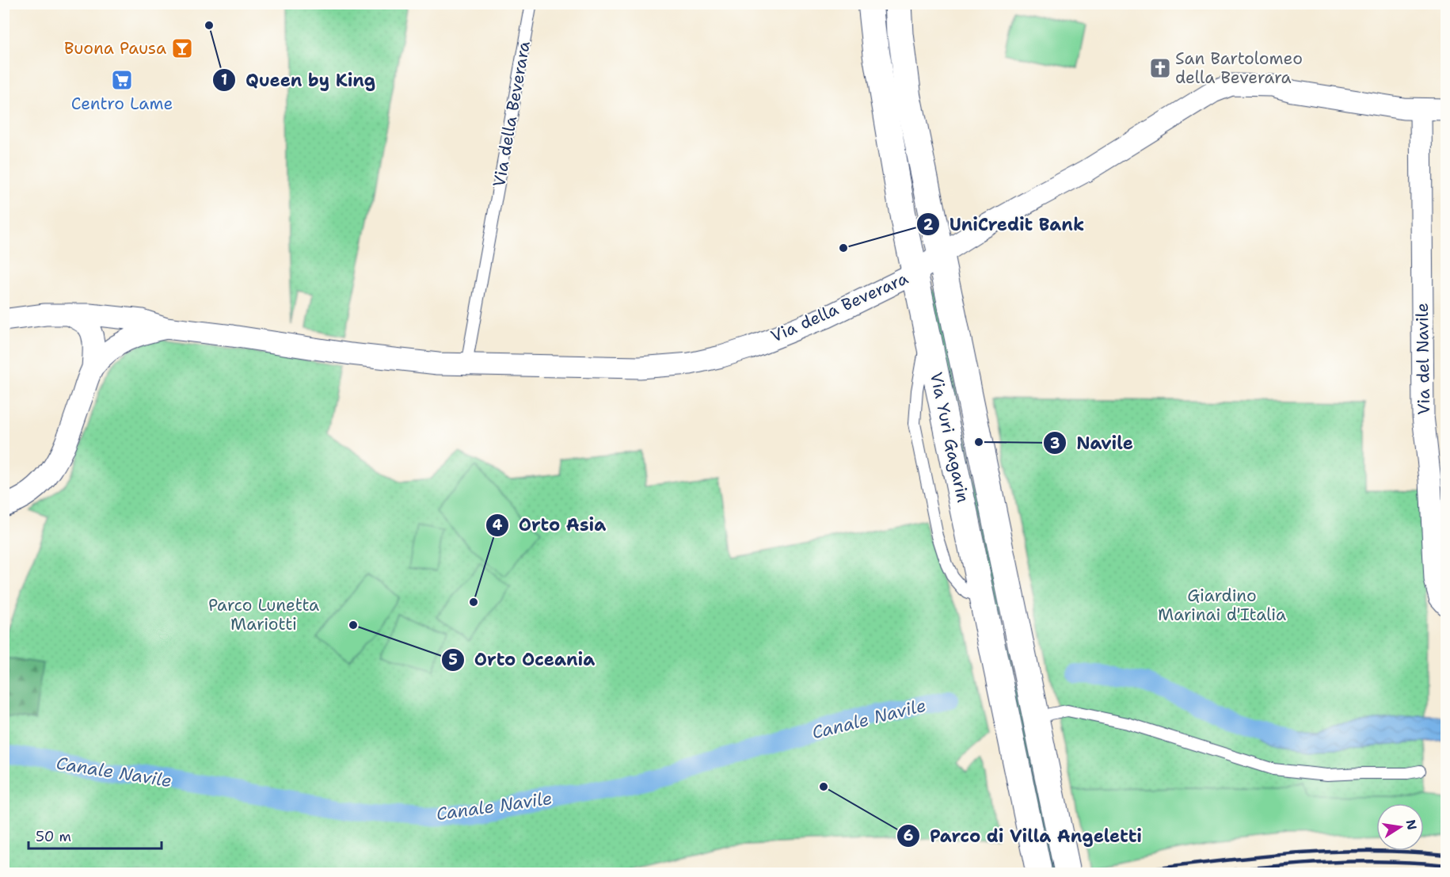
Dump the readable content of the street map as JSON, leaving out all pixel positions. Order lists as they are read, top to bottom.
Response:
{
  "streets": {
    "main road": ["Via Yuri Gagarin"],
    "street": ["Via della Beverara", "Via del Navile"]
  },
  "crossings": [
    ["Via della Beverara", "Via del Navile"],
    ["Via della Beverara", "Via Yuri Gagarin"]
  ],
  "water": ["Canale Navile"],
  "parks": ["Giardino Marinai d'Italia", "Parco Lunetta Mariotti"],
  "places": {
    "other": [
      "Queen by King",
      "UniCredit Bank",
      "Navile",
      "Orto Asia",
      "Orto Oceania",
      "Parco di Villa Angeletti"
    ],
    "bar": ["Buona Pausa"],
    "church": ["San Bartolomeo della Beverara"],
    "supermarket": ["Centro Lame"]
  },
  "scale_bar": "50 m",
  "north": "right"
}
